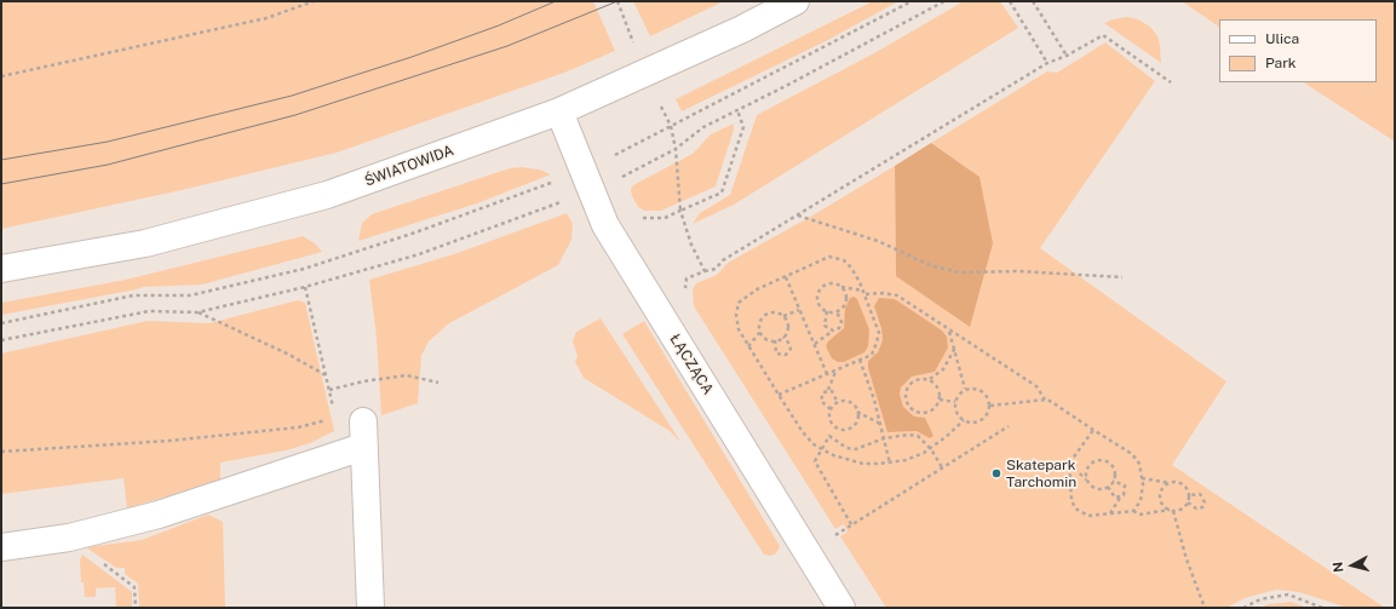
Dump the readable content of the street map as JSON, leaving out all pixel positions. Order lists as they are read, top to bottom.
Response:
{
  "streets": {
    "street": ["ŚWIATOWIDA", "ŁĄCZĄCA"]
  },
  "crossings": [
    ["ŚWIATOWIDA", "ŁĄCZĄCA"]
  ],
  "places": ["Skatepark Tarchomin"],
  "legend": ["Ulica", "Park"],
  "north": "left"
}
